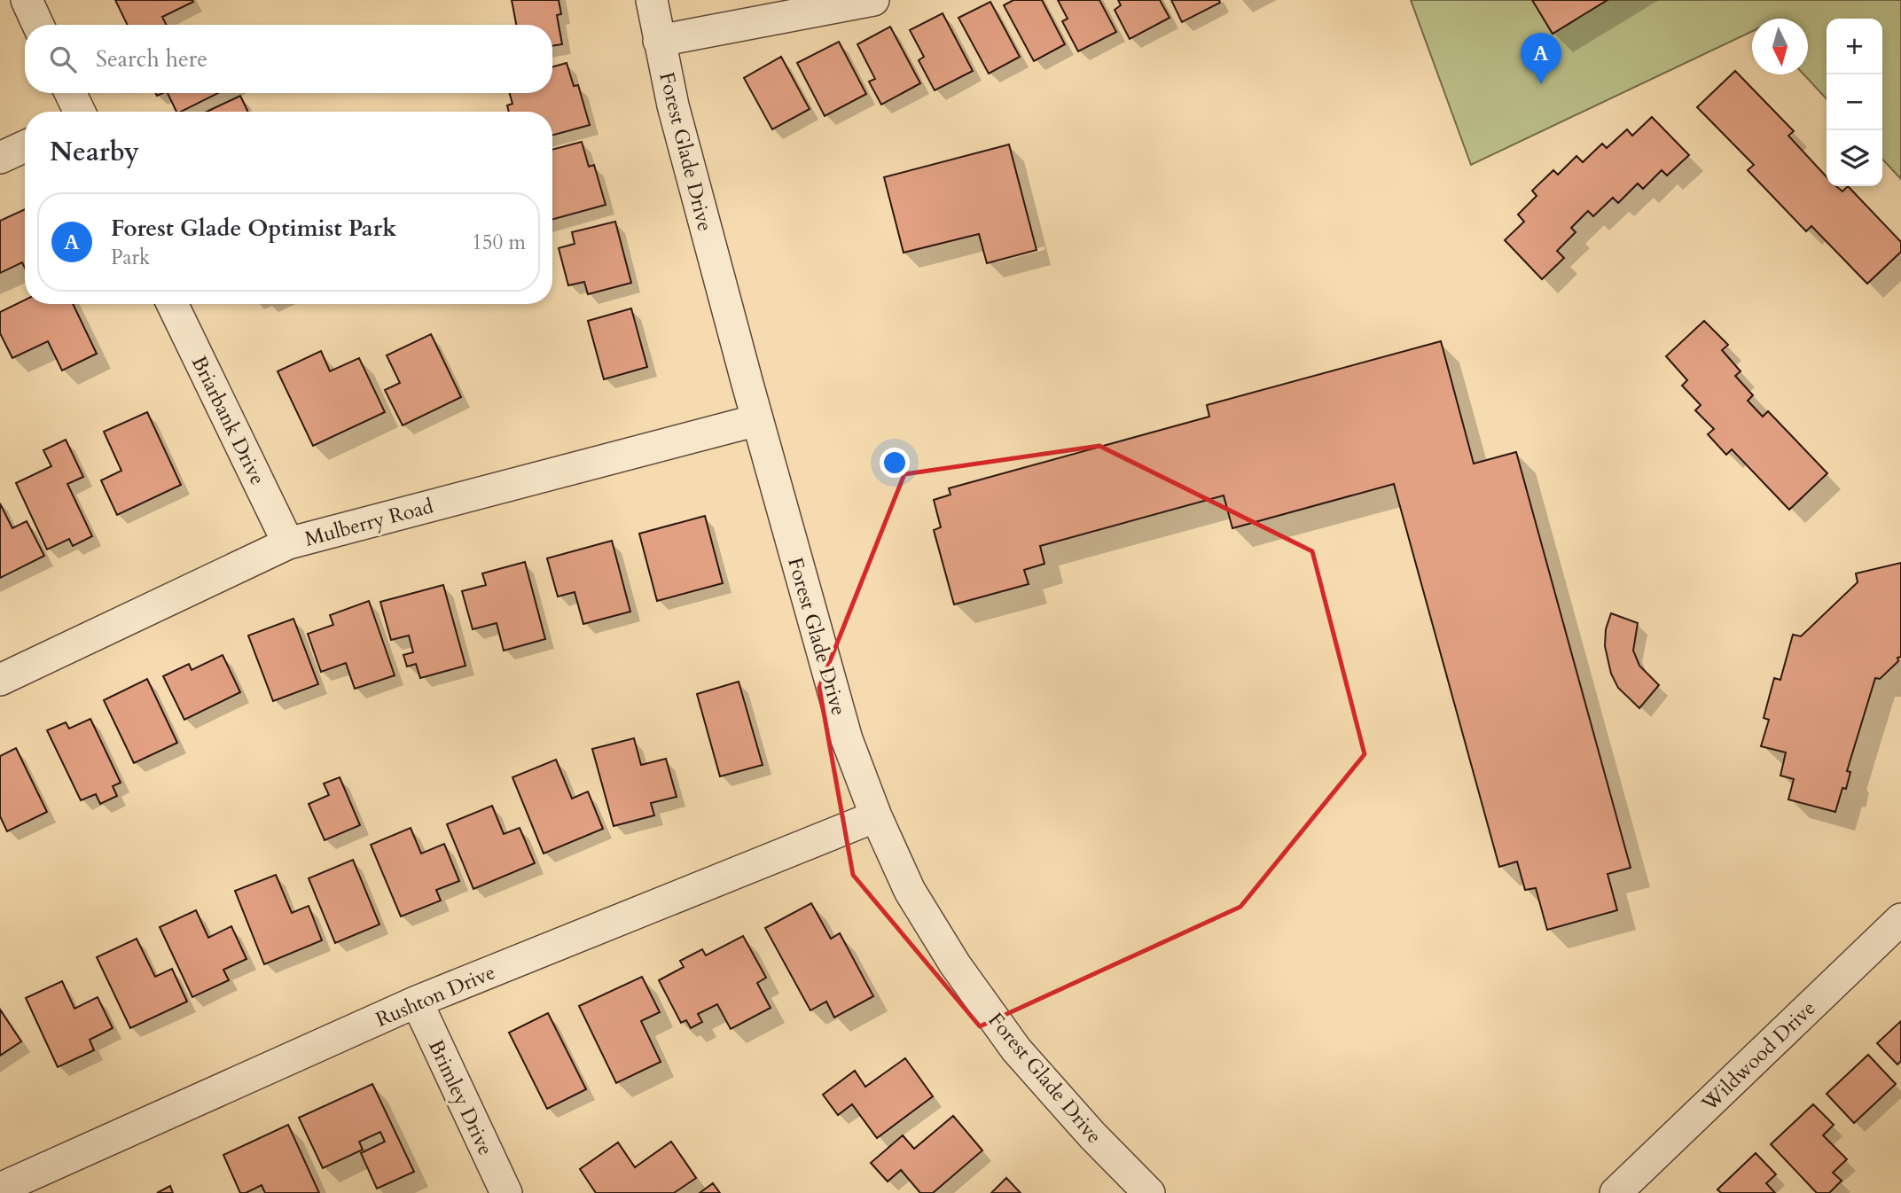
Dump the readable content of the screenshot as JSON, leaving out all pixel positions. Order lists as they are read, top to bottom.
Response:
{
  "streets": {
    "street": [
      "Forest Glade Drive",
      "Briarbank Drive",
      "Mulberry Road",
      "Rushton Drive",
      "Wildwood Drive",
      "Brimley Drive"
    ]
  },
  "crossings": [
    ["Forest Glade Drive", "Mulberry Road"],
    ["Forest Glade Drive", "Rushton Drive"],
    ["Briarbank Drive", "Mulberry Road"],
    ["Rushton Drive", "Brimley Drive"]
  ],
  "north": "bottom",
  "page": {
    "map_buttons": ["+", "−"],
    "search": "Search here",
    "pins": "A",
    "heading": "Nearby",
    "list": [
      {
        "mark": "A",
        "name": "Forest Glade Optimist Park",
        "note": "Park",
        "value": "150 m"
      }
    ]
  }
}
